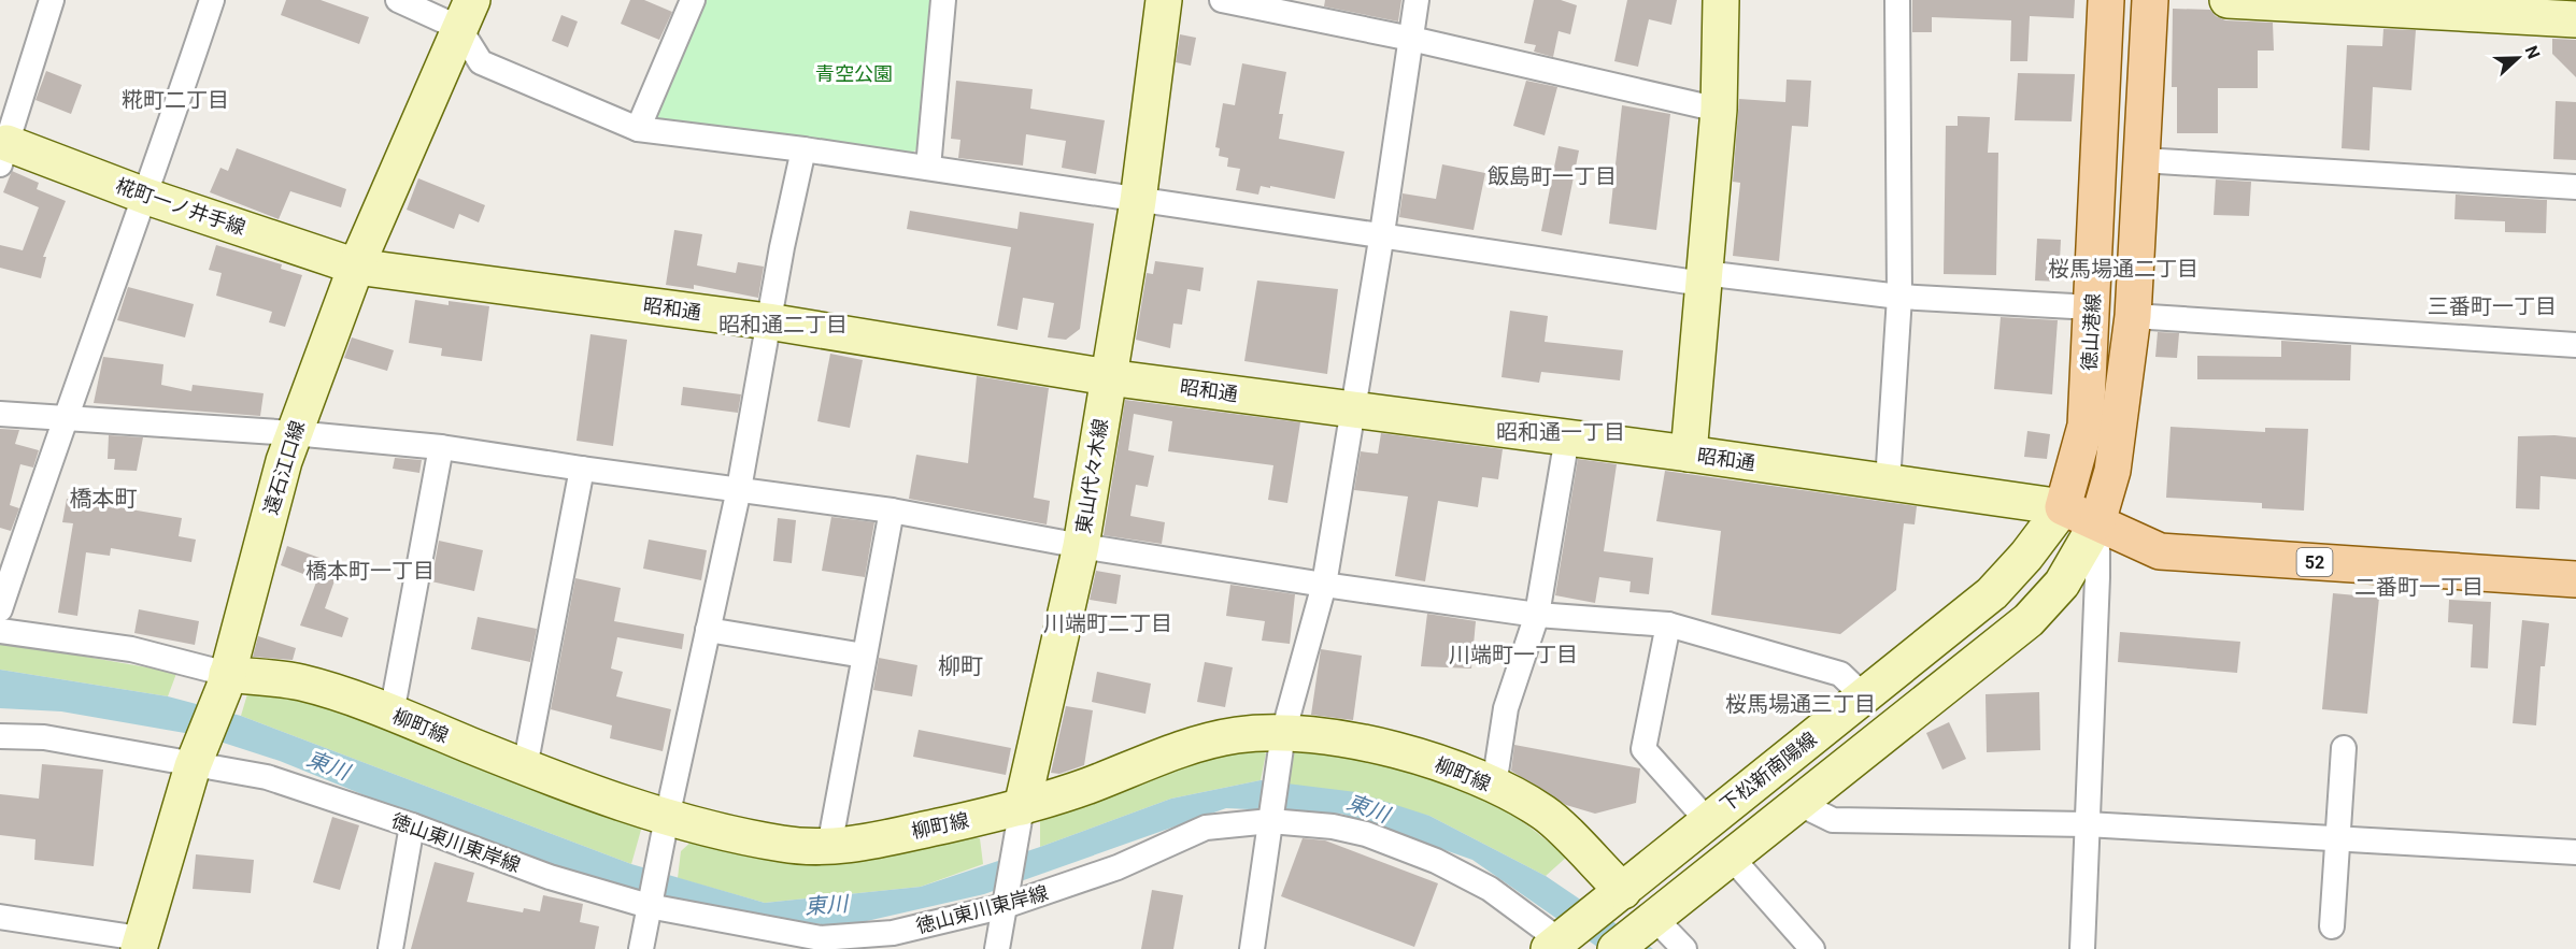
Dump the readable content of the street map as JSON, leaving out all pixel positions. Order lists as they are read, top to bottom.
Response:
{
  "streets": {
    "main road": ["徳山港線", "52"],
    "street": [
      "椛町一ノ井手線",
      "昭和通",
      "遠石江口線",
      "東山代々木線",
      "柳町線",
      "下松新南陽線",
      "徳山東川東岸線"
    ]
  },
  "crossings": [
    ["椛町一ノ井手線", "昭和通"],
    ["椛町一ノ井手線", "遠石江口線"],
    ["昭和通", "徳山港線"],
    ["昭和通", "遠石江口線"],
    ["昭和通", "東山代々木線"],
    ["昭和通", "52"],
    ["昭和通", "下松新南陽線"],
    ["徳山港線", "52"],
    ["徳山港線", "下松新南陽線"],
    ["遠石江口線", "柳町線"],
    ["遠石江口線", "徳山東川東岸線"],
    ["東山代々木線", "柳町線"],
    ["東山代々木線", "徳山東川東岸線"],
    ["52", "下松新南陽線"],
    ["柳町線", "下松新南陽線"],
    ["下松新南陽線", "徳山東川東岸線"]
  ],
  "districts": [
    "糀町二丁目",
    "飯島町一丁目",
    "桜馬場通二丁目",
    "三番町一丁目",
    "昭和通二丁目",
    "昭和通一丁目",
    "橋本町",
    "橋本町一丁目",
    "二番町一丁目",
    "川端町二丁目",
    "川端町一丁目",
    "柳町",
    "桜馬場通三丁目"
  ],
  "water": ["東川"],
  "parks": ["青空公園"],
  "north": "right"
}
